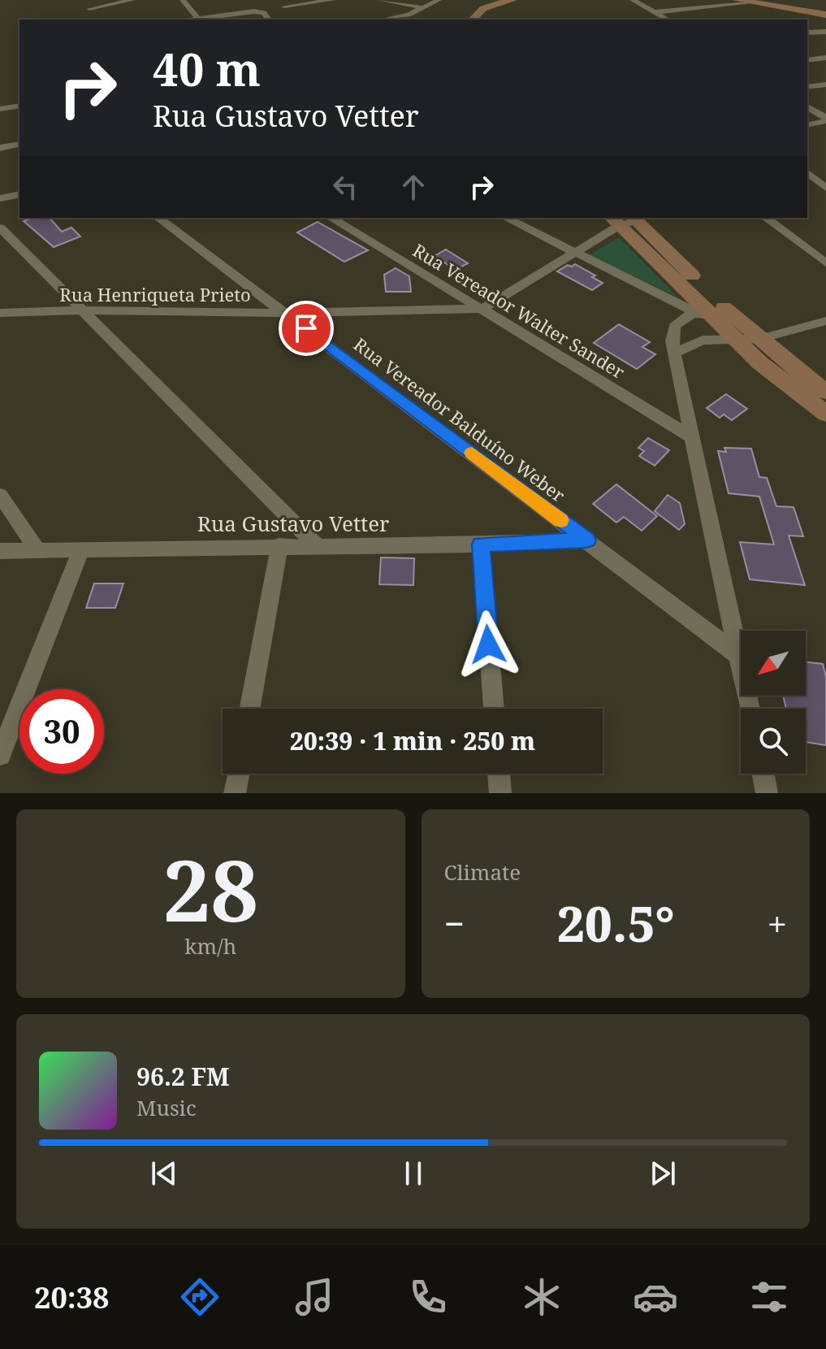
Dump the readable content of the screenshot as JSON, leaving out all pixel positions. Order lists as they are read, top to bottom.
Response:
{
  "streets": {
    "street": [
      "Rua Henriqueta Prieto",
      "Rua Vereador Walter Sander",
      "Rua Vereador Balduíno Weber",
      "Rua Gustavo Vetter"
    ]
  },
  "crossings": [
    ["Rua Henriqueta Prieto", "Rua Vereador Walter Sander"],
    ["Rua Henriqueta Prieto", "Rua Vereador Balduíno Weber"],
    ["Rua Vereador Balduíno Weber", "Rua Gustavo Vetter"]
  ],
  "north": "bottom left",
  "page": {
    "turn": ["40 m", "Rua Gustavo Vetter"],
    "limit": "30",
    "trip": "20:39 · 1 min · 250 m",
    "tile": [
      ["28", "km/h"],
      "Climate"
    ],
    "heat": ["−", "20.5°", "+"],
    "song": ["96.2 FM", "Music"],
    "tabs": "20:38"
  }
}
